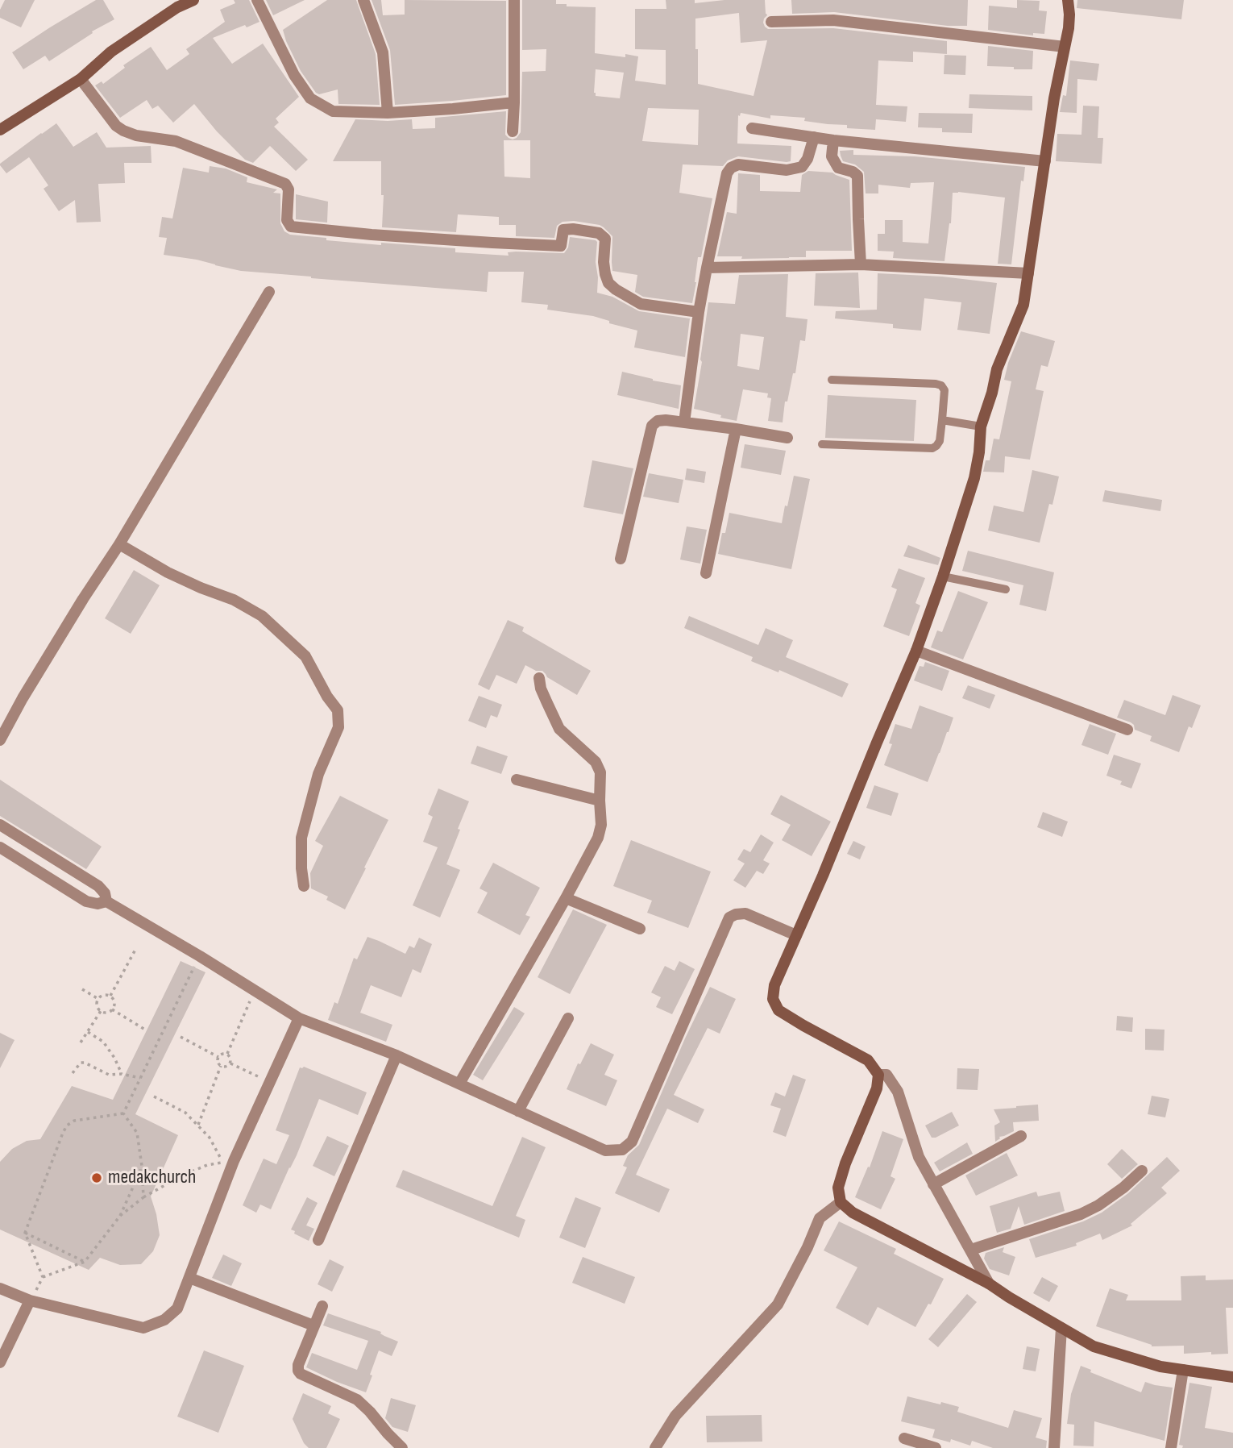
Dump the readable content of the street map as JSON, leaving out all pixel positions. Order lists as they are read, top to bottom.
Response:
{
  "places": ["medakchurch"]
}
